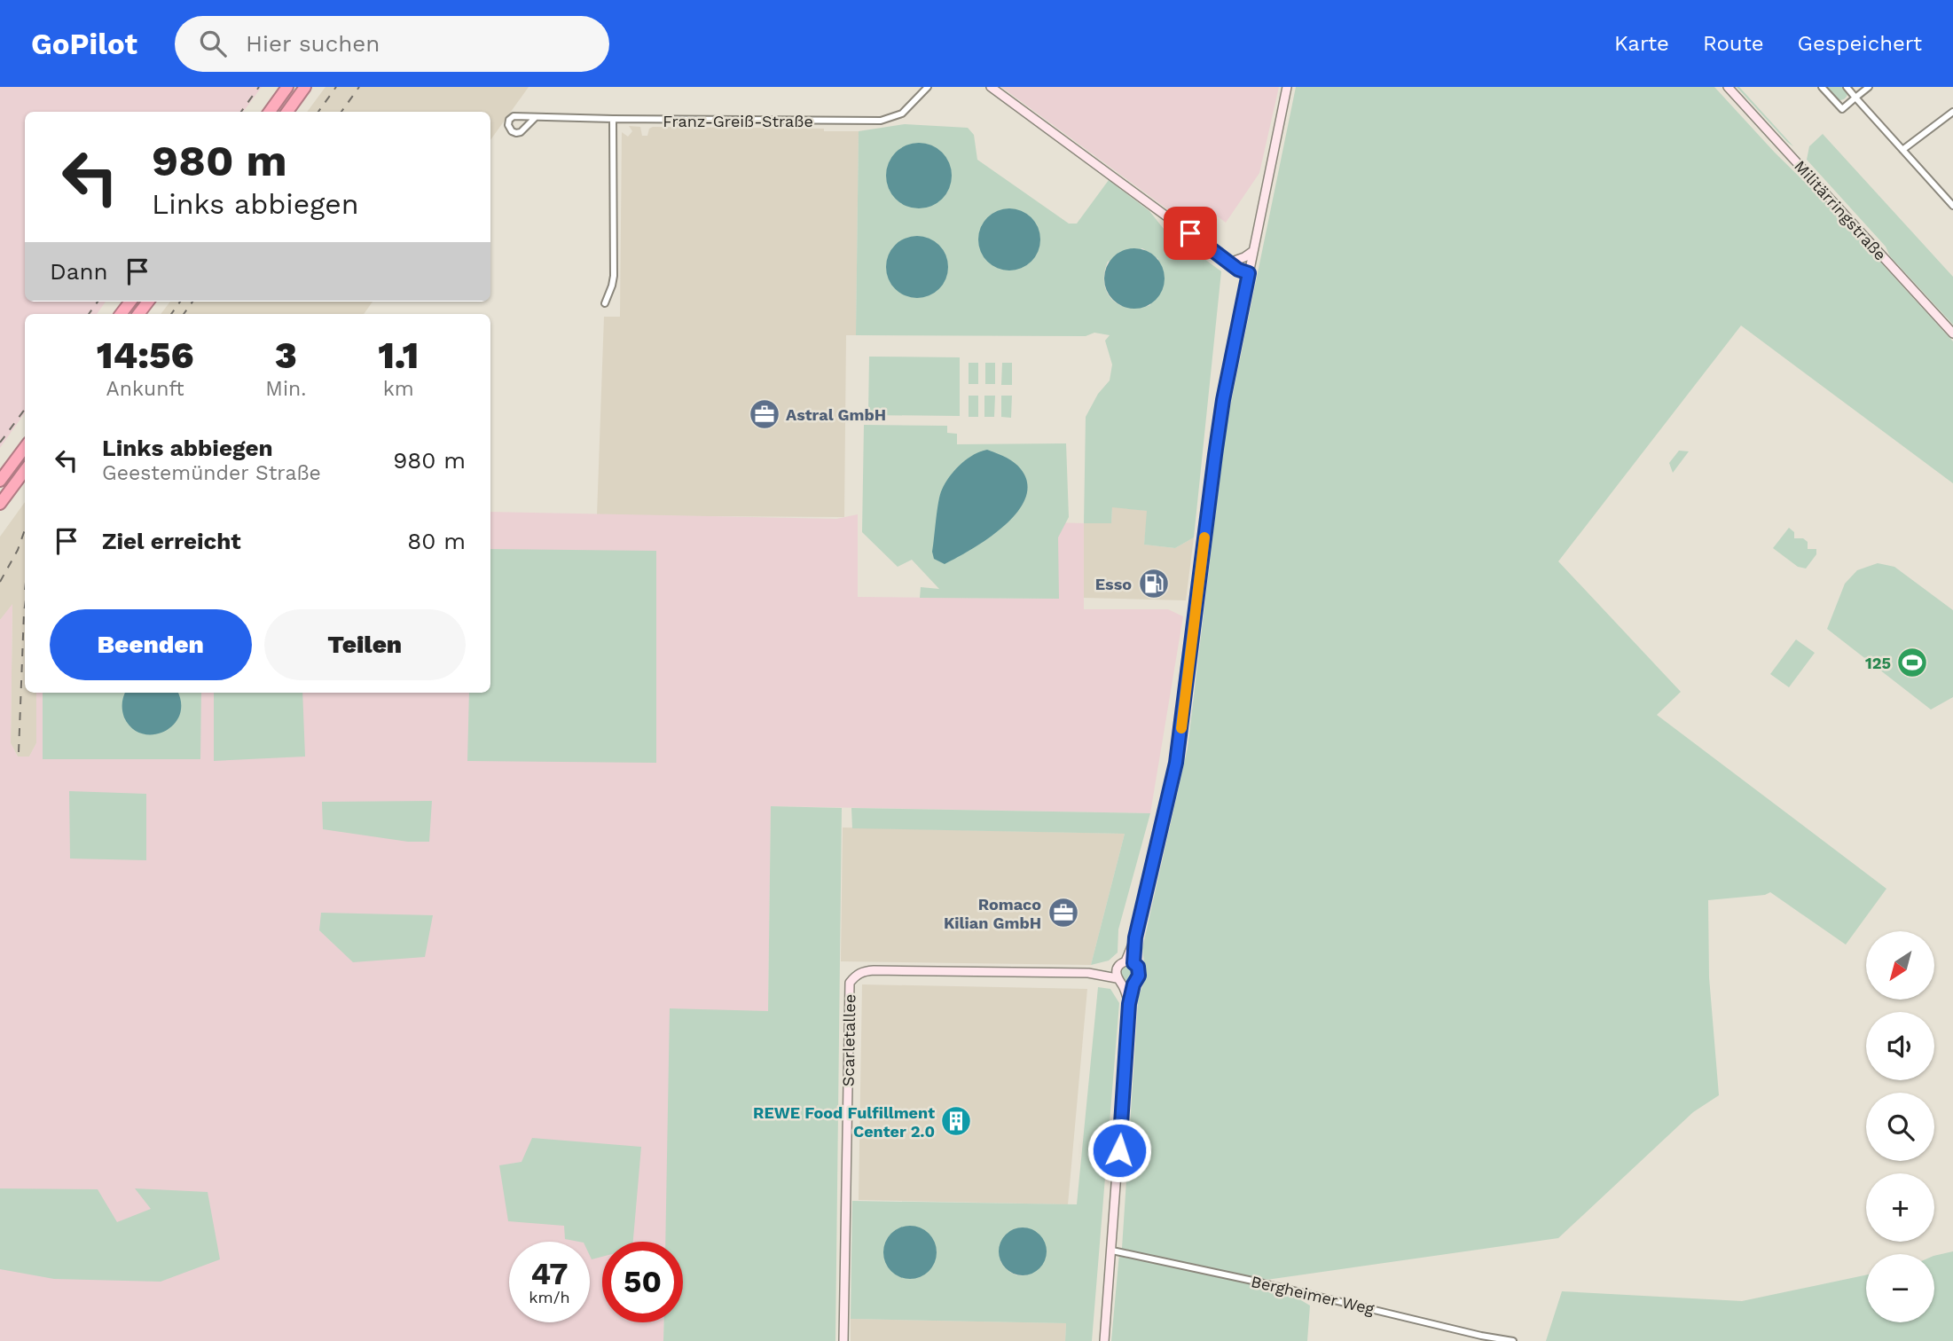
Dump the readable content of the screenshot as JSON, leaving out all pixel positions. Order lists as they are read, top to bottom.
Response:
{
  "streets": {
    "main road": ["Militärringstraße", "Scarletallee"],
    "street": ["Franz-Greiß-Straße", "Bergheimer Weg"]
  },
  "places": {
    "office": ["Astral GmbH", "Romaco Kilian GmbH"],
    "fuel station": ["Esso"],
    "sports": ["125"],
    "building": ["REWE Food Fulfillment Center 2.0"]
  },
  "north": "bottom left",
  "page": {
    "header": "GoPilot",
    "search": "Hier suchen",
    "nav": ["Karte", "Route", "Gespeichert"],
    "turn": ["980 m", "Links abbiegen"],
    "then": "Dann",
    "eta": [
      "14:56",
      "Ankunft",
      "3",
      "Min.",
      "1.1",
      "km"
    ],
    "list": [
      {
        "name": "Links abbiegen",
        "note": "Geestemünder Straße",
        "value": "980 m"
      },
      {
        "name": "Ziel erreicht",
        "value": "80 m"
      }
    ],
    "buttons": ["Beenden", "Teilen"],
    "map_buttons": ["+", "−"],
    "speed": "47 km/h",
    "limit": "50"
  }
}
